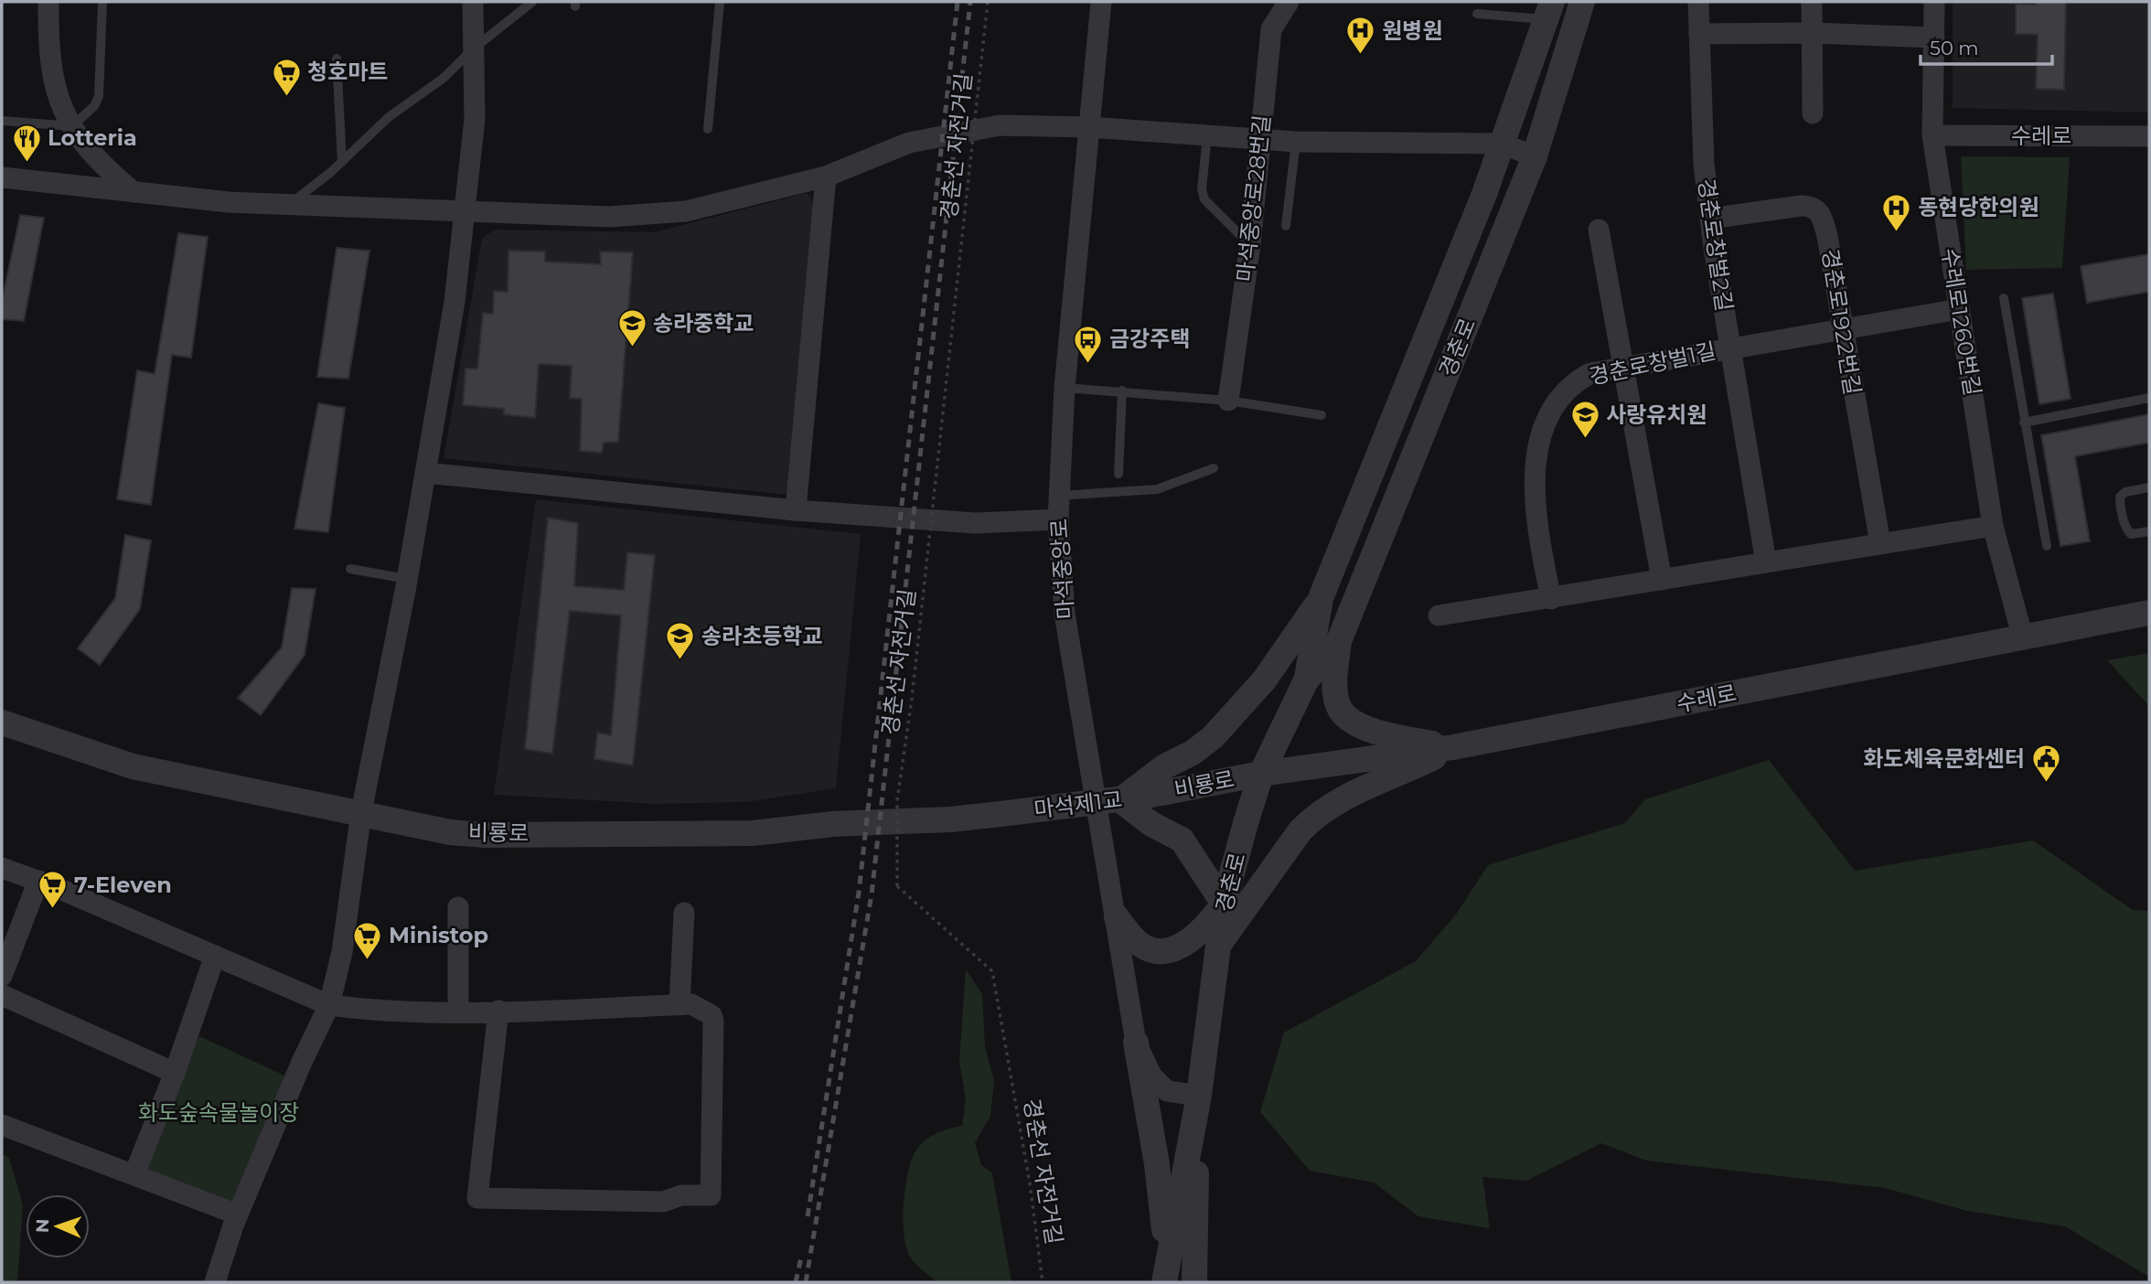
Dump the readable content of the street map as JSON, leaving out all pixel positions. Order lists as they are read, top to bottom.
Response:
{
  "streets": {
    "street": [
      "수레로",
      "마석중앙로28번길",
      "경춘로창벌2길",
      "경춘로1922번길",
      "수레로1260번길",
      "경춘로",
      "경춘로창벌1길",
      "마석중앙로",
      "비룡로",
      "마석제1교"
    ],
    "path": ["경춘선 자전거길"]
  },
  "crossings": [
    ["수레로", "수레로1260번길"],
    ["수레로", "경춘로"],
    ["수레로", "비룡로"],
    ["경춘로창벌2길", "경춘로1922번길"],
    ["경춘로창벌2길", "경춘로창벌1길"],
    ["경춘로1922번길", "경춘로창벌1길"],
    ["수레로1260번길", "경춘로창벌1길"],
    ["경춘로", "마석중앙로"],
    ["경춘로", "비룡로"],
    ["비룡로", "마석제1교"]
  ],
  "parks": ["화도숲속물놀이장"],
  "places": {
    "hospital": ["원병원", "동현당한의원"],
    "supermarket": ["청호마트", "7-Eleven", "Ministop"],
    "restaurant": ["Lotteria"],
    "school or university": ["송라중학교", "사랑유치원", "송라초등학교"],
    "bus stop": ["금강주택"],
    "public building": ["화도체육문화센터"]
  },
  "scale_bar": "50 m",
  "north": "left"
}
